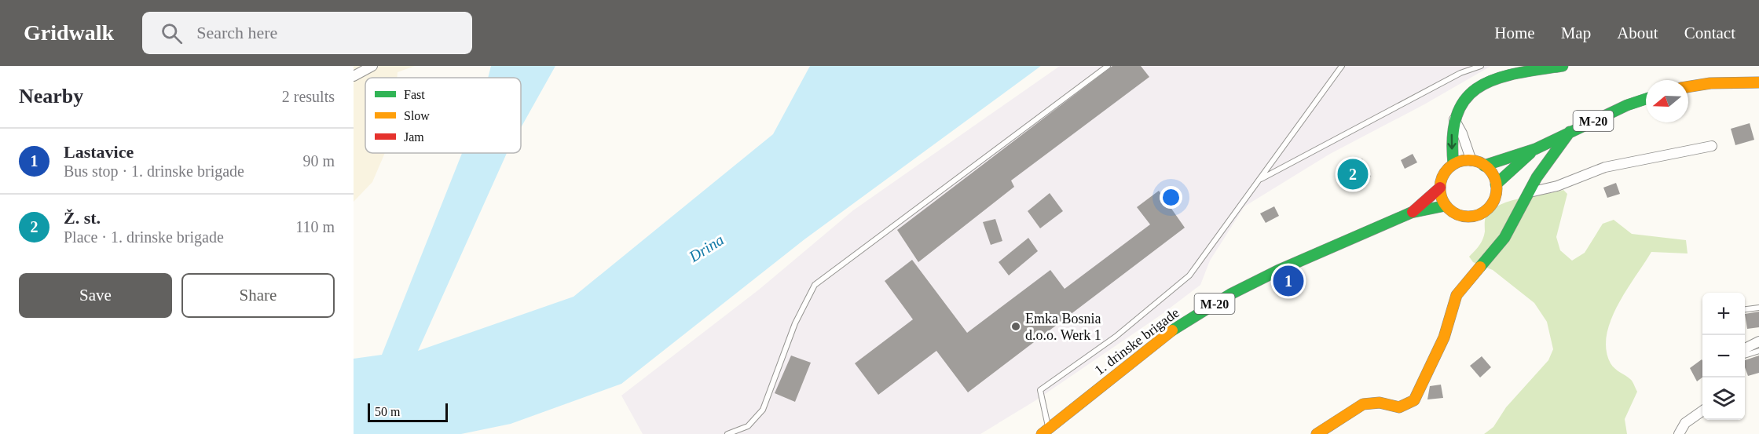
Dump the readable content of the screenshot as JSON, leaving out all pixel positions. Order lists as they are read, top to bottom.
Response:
{
  "streets": {
    "main road": ["M-20", "1. drinske brigade"]
  },
  "crossings": [
    ["M-20", "1. drinske brigade"]
  ],
  "water": ["Drina"],
  "places": ["Emka Bosnia d.o.o. Werk 1"],
  "legend": ["Fast", "Slow", "Jam"],
  "scale_bar": "50 m",
  "north": "left",
  "page": {
    "header": "Gridwalk",
    "search": "Search here",
    "nav": [
      "Home",
      "Map",
      "About",
      "Contact"
    ],
    "heading": ["Nearby", "2 results"],
    "list": [
      {
        "mark": "1",
        "name": "Lastavice",
        "note": "Bus stop · 1. drinske brigade",
        "value": "90 m"
      },
      {
        "mark": "2",
        "name": "Ž. st.",
        "note": "Place · 1. drinske brigade",
        "value": "110 m"
      }
    ],
    "pins": ["2", "1"],
    "buttons": ["Save", "Share"],
    "map_buttons": ["+", "−"],
    "scale": "50 m"
  }
}
